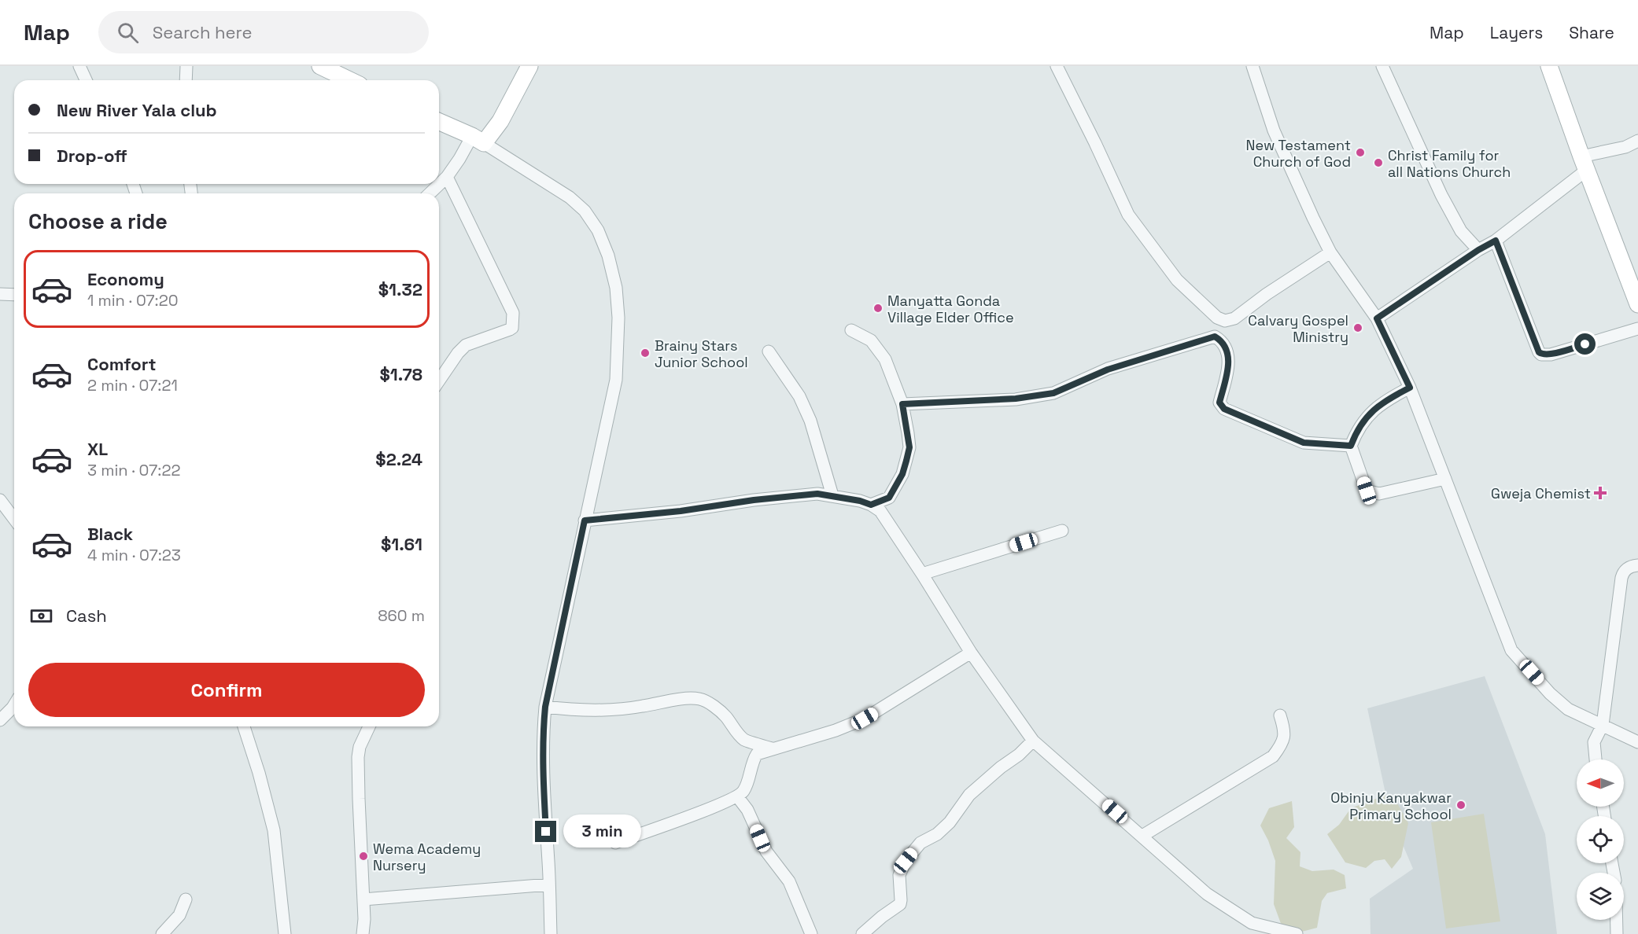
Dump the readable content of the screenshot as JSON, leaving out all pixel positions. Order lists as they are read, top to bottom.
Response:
{
  "places": {
    "other": [
      "New Testament Church of God",
      "Christ Family for all Nations Church",
      "Manyatta Gonda Village Elder Office",
      "Calvary Gospel Ministry",
      "Brainy Stars Junior School",
      "Obinju Kanyakwar Primary School",
      "Wema Academy Nursery"
    ],
    "health": ["Gweja Chemist"]
  },
  "north": "left",
  "page": {
    "header": "Map",
    "search": "Search here",
    "nav": ["Map", "Layers", "Share"],
    "banner": ["New River Yala club", "Drop-off"],
    "heading": "Choose a ride",
    "list": [
      {
        "name": "Economy",
        "note": "1 min · 07:20",
        "value": "$1.32"
      },
      {
        "name": "Comfort",
        "note": "2 min · 07:21",
        "value": "$1.78"
      },
      {
        "name": "XL",
        "note": "3 min · 07:22",
        "value": "$2.24"
      },
      {
        "name": "Black",
        "note": "4 min · 07:23",
        "value": "$1.61"
      }
    ],
    "pay": ["Cash", "860 m"],
    "buttons": "Confirm",
    "bubble": "3 min"
  }
}
